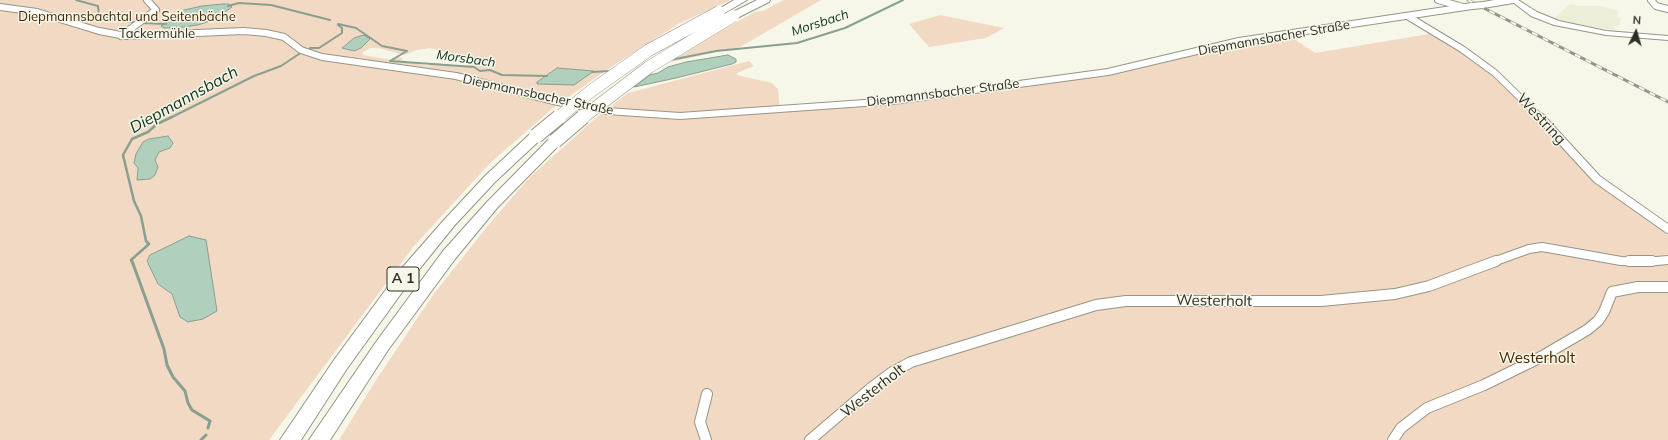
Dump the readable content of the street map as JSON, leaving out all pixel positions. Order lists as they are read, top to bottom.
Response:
{
  "streets": {
    "highway": ["A 1"],
    "street": [
      "Tackermühle",
      "Diepmannsbacher Straße",
      "Westring",
      "Westerholt"
    ]
  },
  "crossings": [
    ["Tackermühle", "Diepmannsbacher Straße"],
    ["Diepmannsbacher Straße", "Westring"]
  ],
  "water": ["Morsbach", "Diepmannsbach"],
  "parks": ["Diepmannsbachtal und Seitenbäche", "Westerholt"],
  "north": "top"
}
